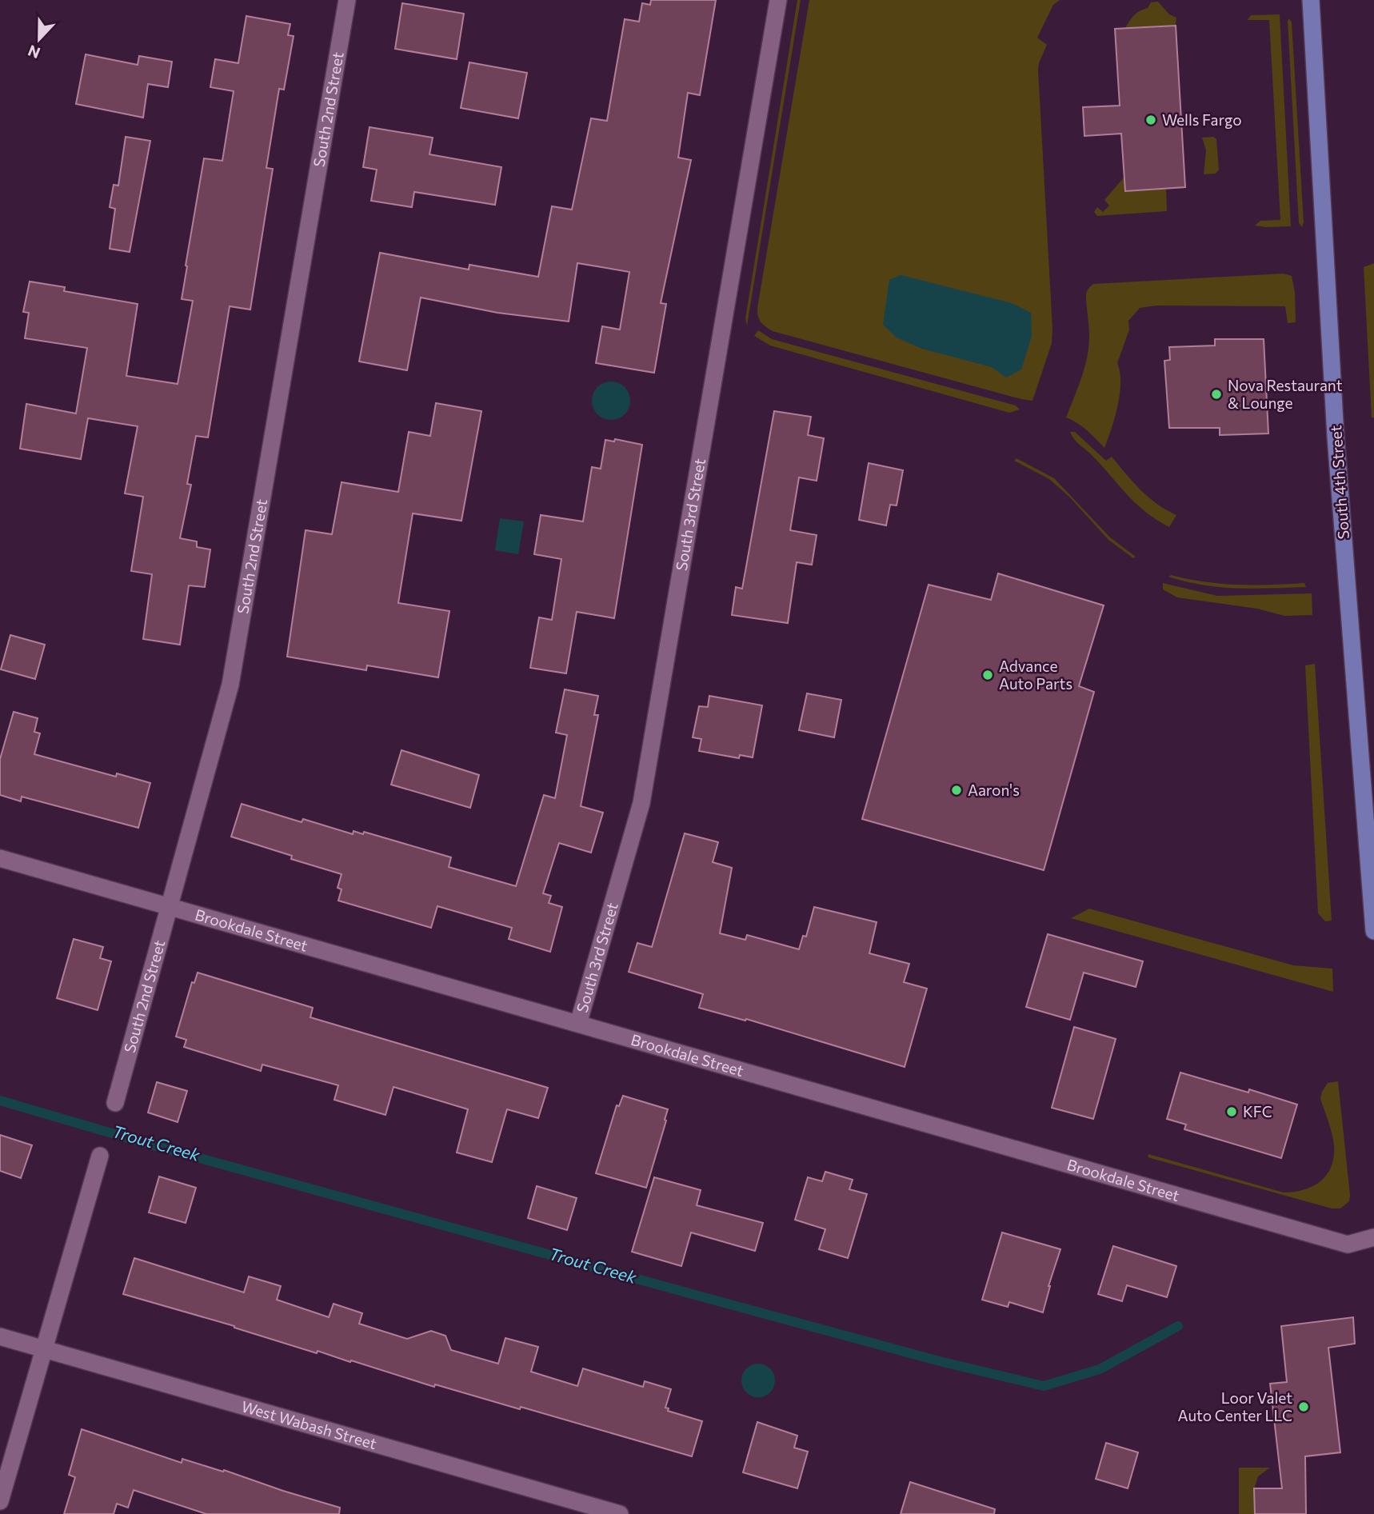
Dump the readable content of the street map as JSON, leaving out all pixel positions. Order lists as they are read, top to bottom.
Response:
{
  "streets": {
    "main road": ["South 4th Street"],
    "street": [
      "South 2nd Street",
      "South 3rd Street",
      "Brookdale Street",
      "West Wabash Street"
    ]
  },
  "crossings": [
    ["South 2nd Street", "Brookdale Street"],
    ["South 3rd Street", "Brookdale Street"]
  ],
  "water": ["Trout Creek"],
  "places": [
    "Wells Fargo",
    "Nova Restaurant & Lounge",
    "Advance Auto Parts",
    "Aaron's",
    "KFC",
    "Loor Valet Auto Center LLC"
  ],
  "north": "bottom"
}
